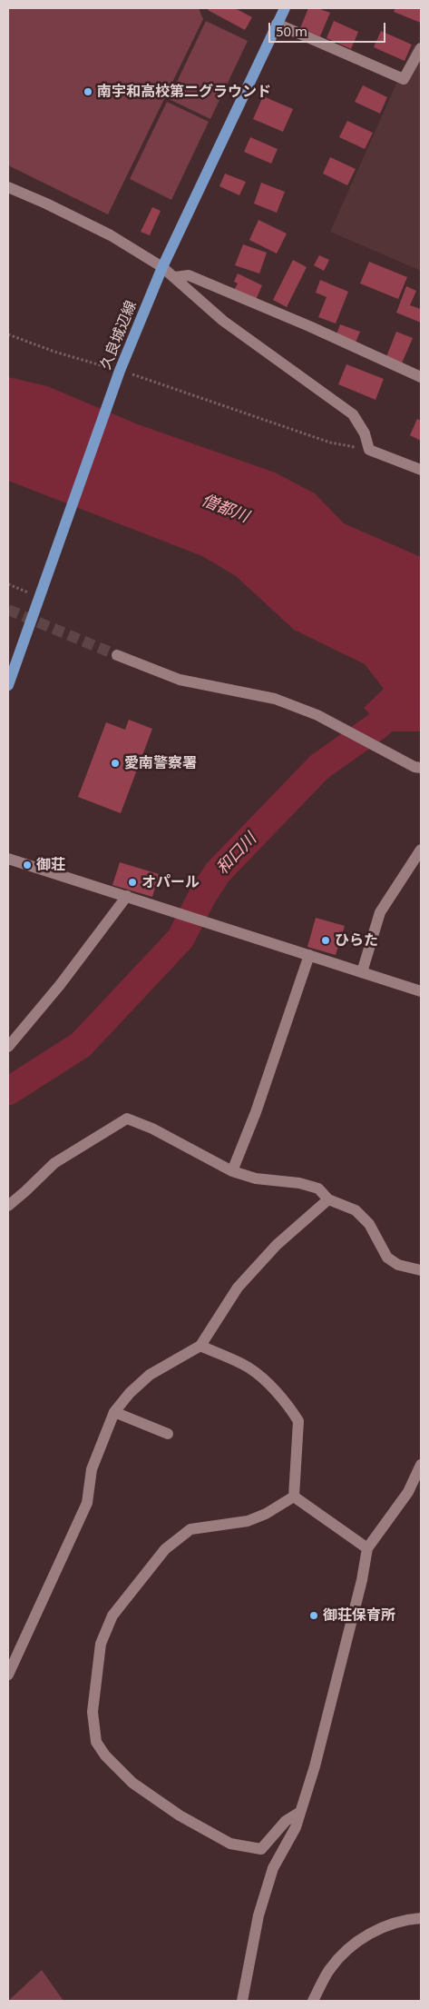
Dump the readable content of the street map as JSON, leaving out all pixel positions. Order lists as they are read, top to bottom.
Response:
{
  "streets": {
    "main road": ["久良城辺線"]
  },
  "water": ["僧都川", "和口川"],
  "places": [
    "南宇和高校第二グラウンド",
    "愛南警察署",
    "御荘",
    "オパール",
    "ひらた",
    "御荘保育所"
  ],
  "scale_bar": "50 m"
}
